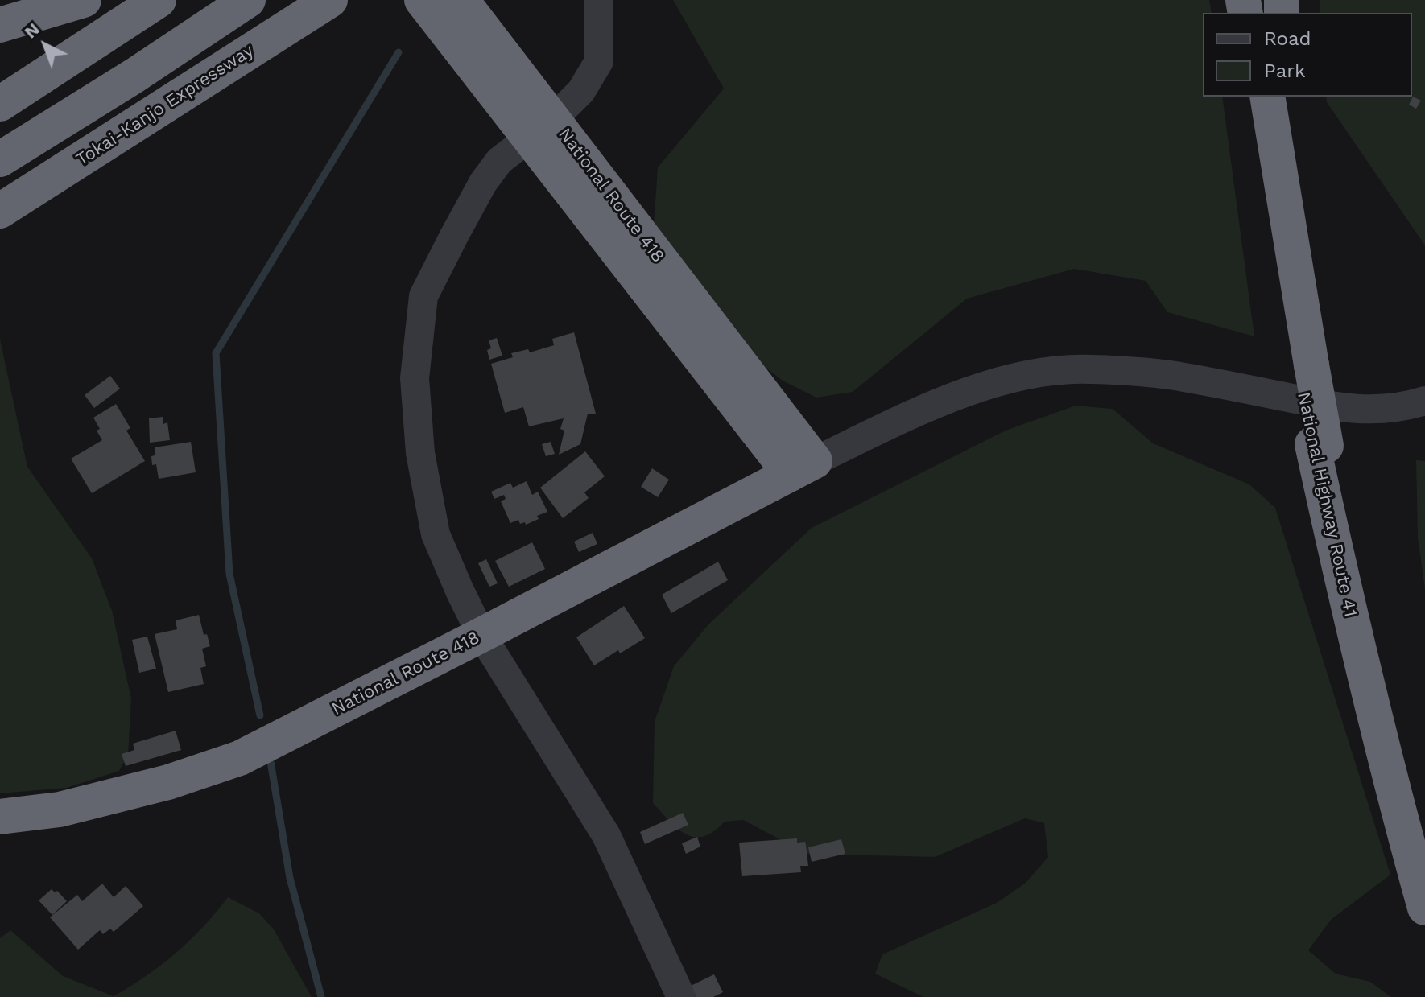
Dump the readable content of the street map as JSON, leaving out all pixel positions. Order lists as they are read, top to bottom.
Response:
{
  "streets": {
    "highway": ["Tokai-Kanjo Expressway", "National Route 418", "National Highway Route 41"]
  },
  "legend": ["Road", "Park"],
  "north": "top left"
}
